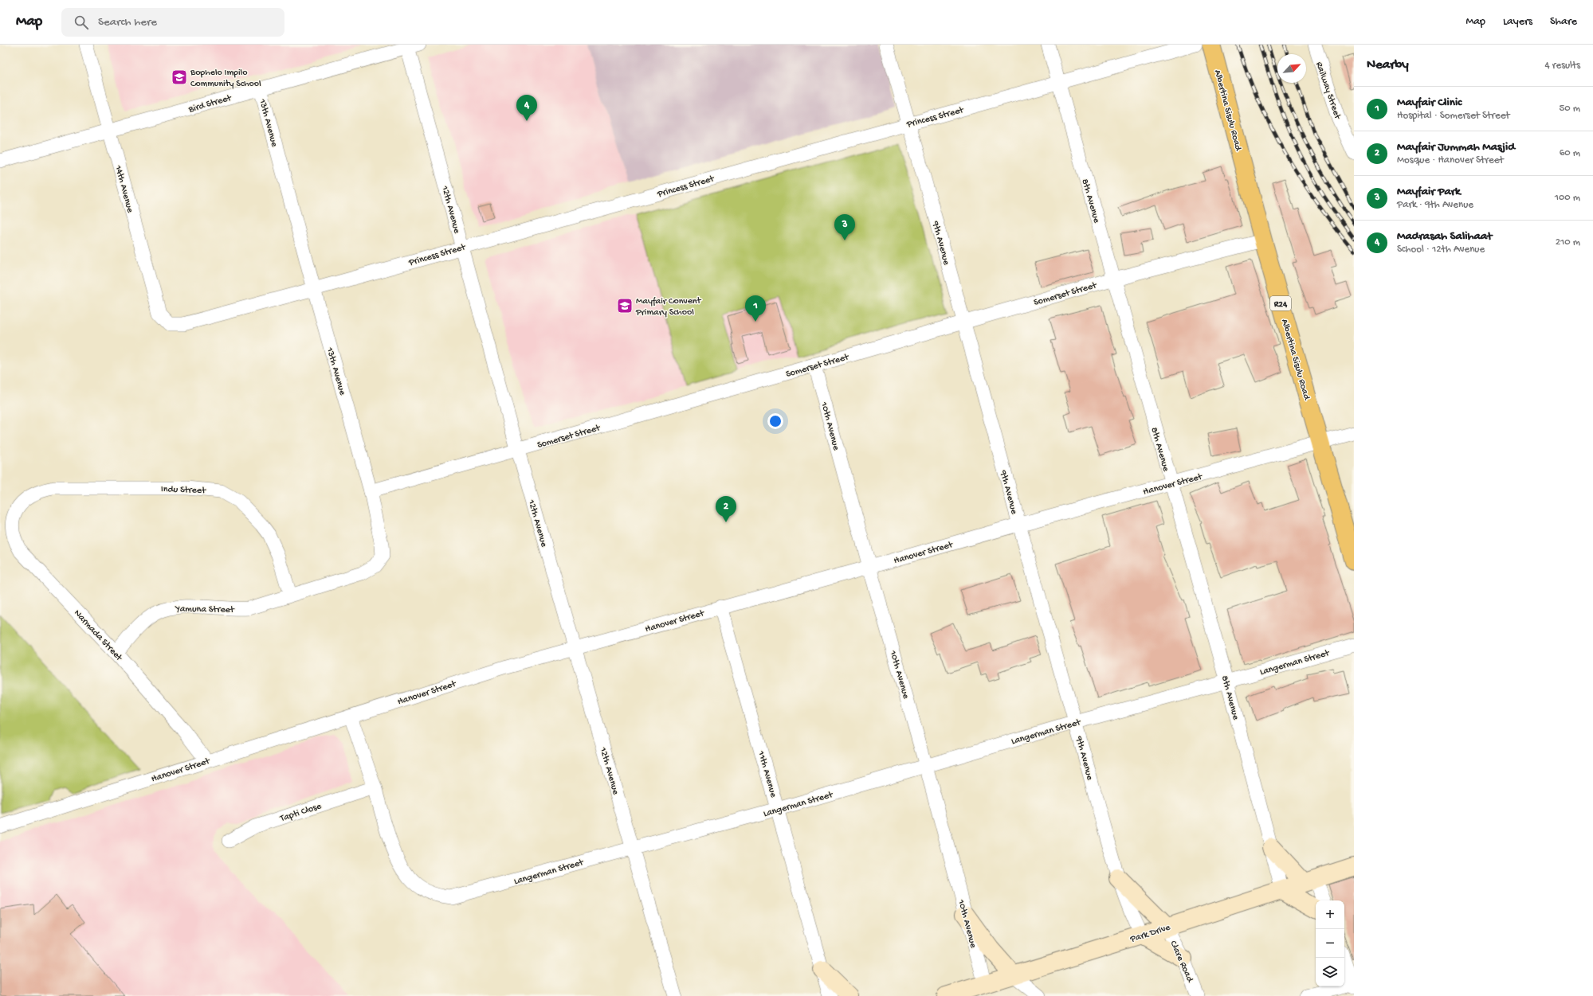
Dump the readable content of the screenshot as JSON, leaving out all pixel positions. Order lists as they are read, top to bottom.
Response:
{
  "streets": {
    "main road": ["Albertina Sisulu Road", "R24"],
    "street": [
      "Railway Street",
      "Bird Street",
      "Princess Street",
      "13th Avenue",
      "14th Avenue",
      "8th Avenue",
      "12th Avenue",
      "9th Avenue",
      "Somerset Street",
      "10th Avenue",
      "Hanover Street",
      "Indu Street",
      "Yamuna Street",
      "Narmada Street",
      "Langerman Street",
      "11th Avenue",
      "Tapti Close",
      "Park Drive",
      "Clare Road"
    ]
  },
  "crossings": [
    ["Bird Street", "13th Avenue"],
    ["Bird Street", "14th Avenue"],
    ["Bird Street", "12th Avenue"],
    ["Albertina Sisulu Road", "Somerset Street"],
    ["Albertina Sisulu Road", "Hanover Street"],
    ["Princess Street", "13th Avenue"],
    ["Princess Street", "14th Avenue"],
    ["Princess Street", "8th Avenue"],
    ["Princess Street", "12th Avenue"],
    ["Princess Street", "9th Avenue"],
    ["13th Avenue", "Somerset Street"],
    ["13th Avenue", "Indu Street"],
    ["13th Avenue", "Yamuna Street"],
    ["8th Avenue", "Somerset Street"],
    ["8th Avenue", "Hanover Street"],
    ["8th Avenue", "Langerman Street"],
    ["8th Avenue", "Park Drive"],
    ["12th Avenue", "Somerset Street"],
    ["12th Avenue", "Hanover Street"],
    ["12th Avenue", "Langerman Street"],
    ["9th Avenue", "Somerset Street"],
    ["9th Avenue", "Hanover Street"],
    ["9th Avenue", "Langerman Street"],
    ["9th Avenue", "Park Drive"],
    ["Somerset Street", "10th Avenue"],
    ["10th Avenue", "Hanover Street"],
    ["10th Avenue", "Langerman Street"],
    ["10th Avenue", "Park Drive"],
    ["Hanover Street", "Narmada Street"],
    ["Hanover Street", "Langerman Street"],
    ["Hanover Street", "11th Avenue"],
    ["Indu Street", "Yamuna Street"],
    ["Indu Street", "Narmada Street"],
    ["Yamuna Street", "Narmada Street"],
    ["Langerman Street", "11th Avenue"],
    ["Langerman Street", "Tapti Close"],
    ["Park Drive", "Clare Road"]
  ],
  "places": {
    "school or university": ["Bophelo Impilo Community School", "Mayfair Convent Primary School"]
  },
  "north": "top right",
  "page": {
    "header": "Map",
    "search": "Search here",
    "nav": ["Map", "Layers", "Share"],
    "heading": ["Nearby", "4 results"],
    "list": [
      {
        "mark": "1",
        "name": "Mayfair Clinic",
        "note": "Hospital · Somerset Street",
        "value": "50 m"
      },
      {
        "mark": "2",
        "name": "Mayfair Jummah Masjid",
        "note": "Mosque · Hanover Street",
        "value": "60 m"
      },
      {
        "mark": "3",
        "name": "Mayfair Park",
        "note": "Park · 9th Avenue",
        "value": "100 m"
      },
      {
        "mark": "4",
        "name": "Madrasah Salihaat",
        "note": "School · 12th Avenue",
        "value": "210 m"
      }
    ],
    "pins": [
      "4",
      "3",
      "1",
      "2"
    ],
    "map_buttons": ["+", "−"]
  }
}
